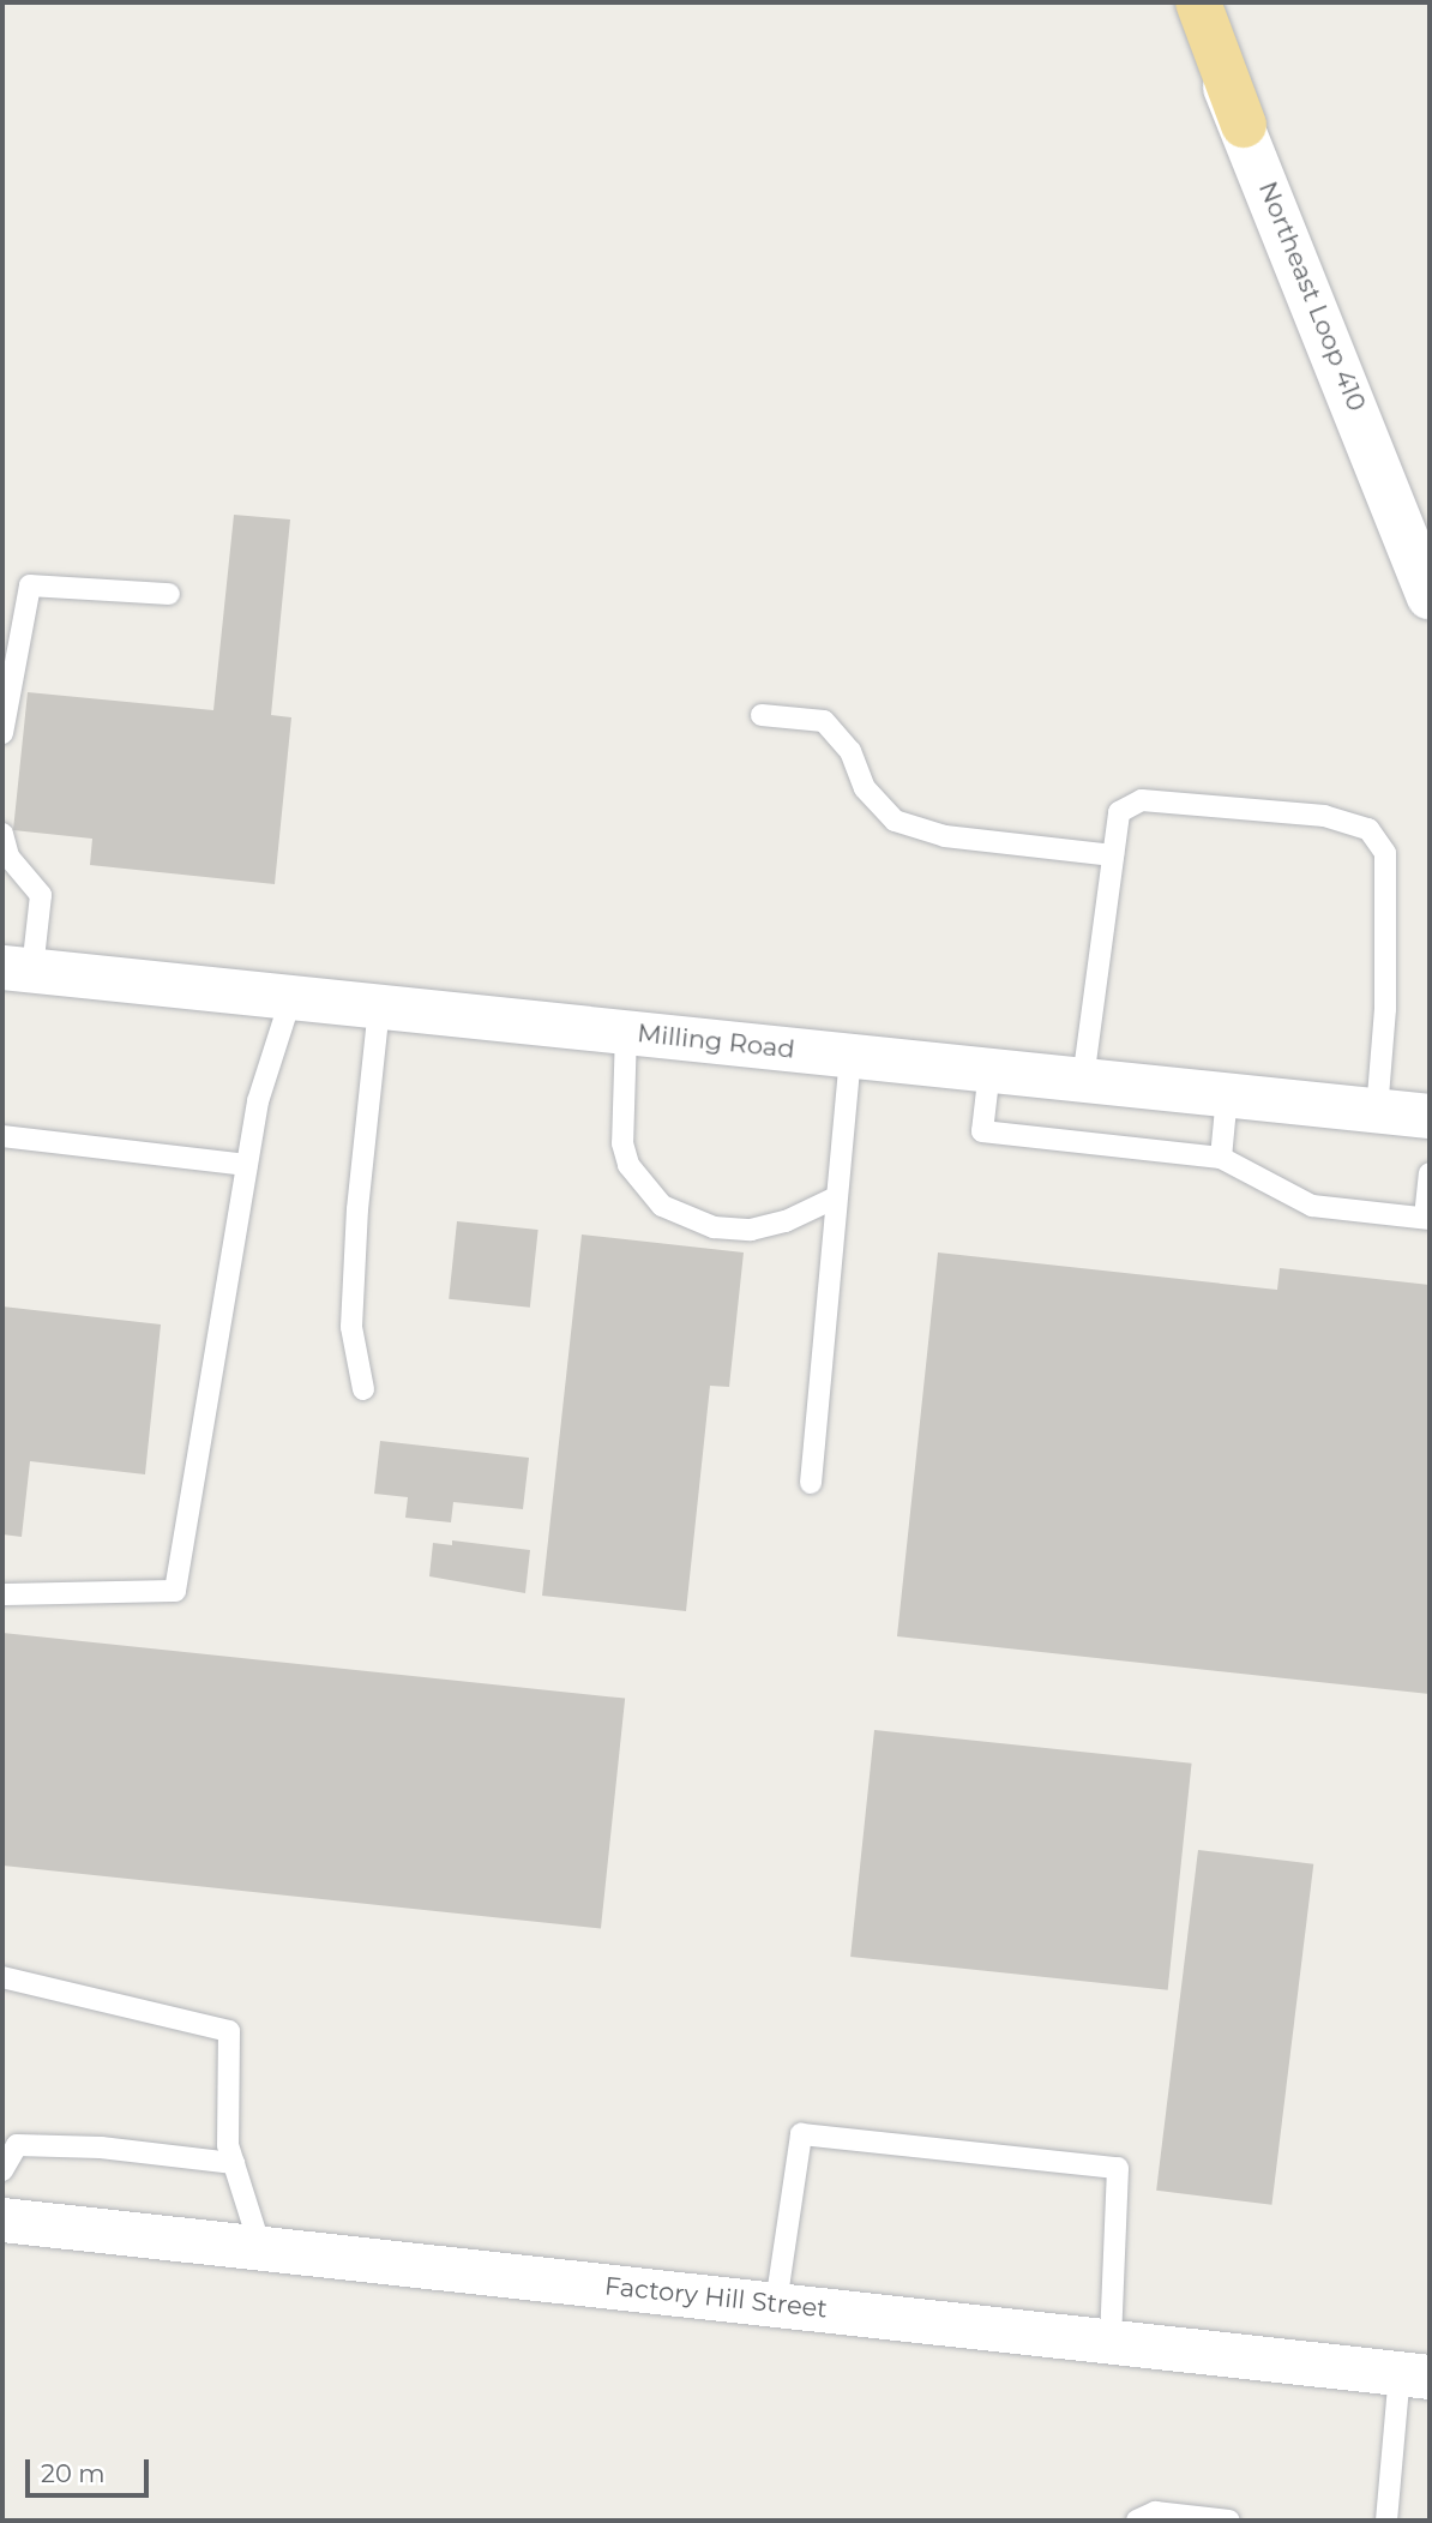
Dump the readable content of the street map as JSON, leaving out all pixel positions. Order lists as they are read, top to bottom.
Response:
{
  "streets": {
    "main road": ["Northeast Loop 410"],
    "street": ["Milling Road", "Factory Hill Street"]
  },
  "scale_bar": "20 m"
}
